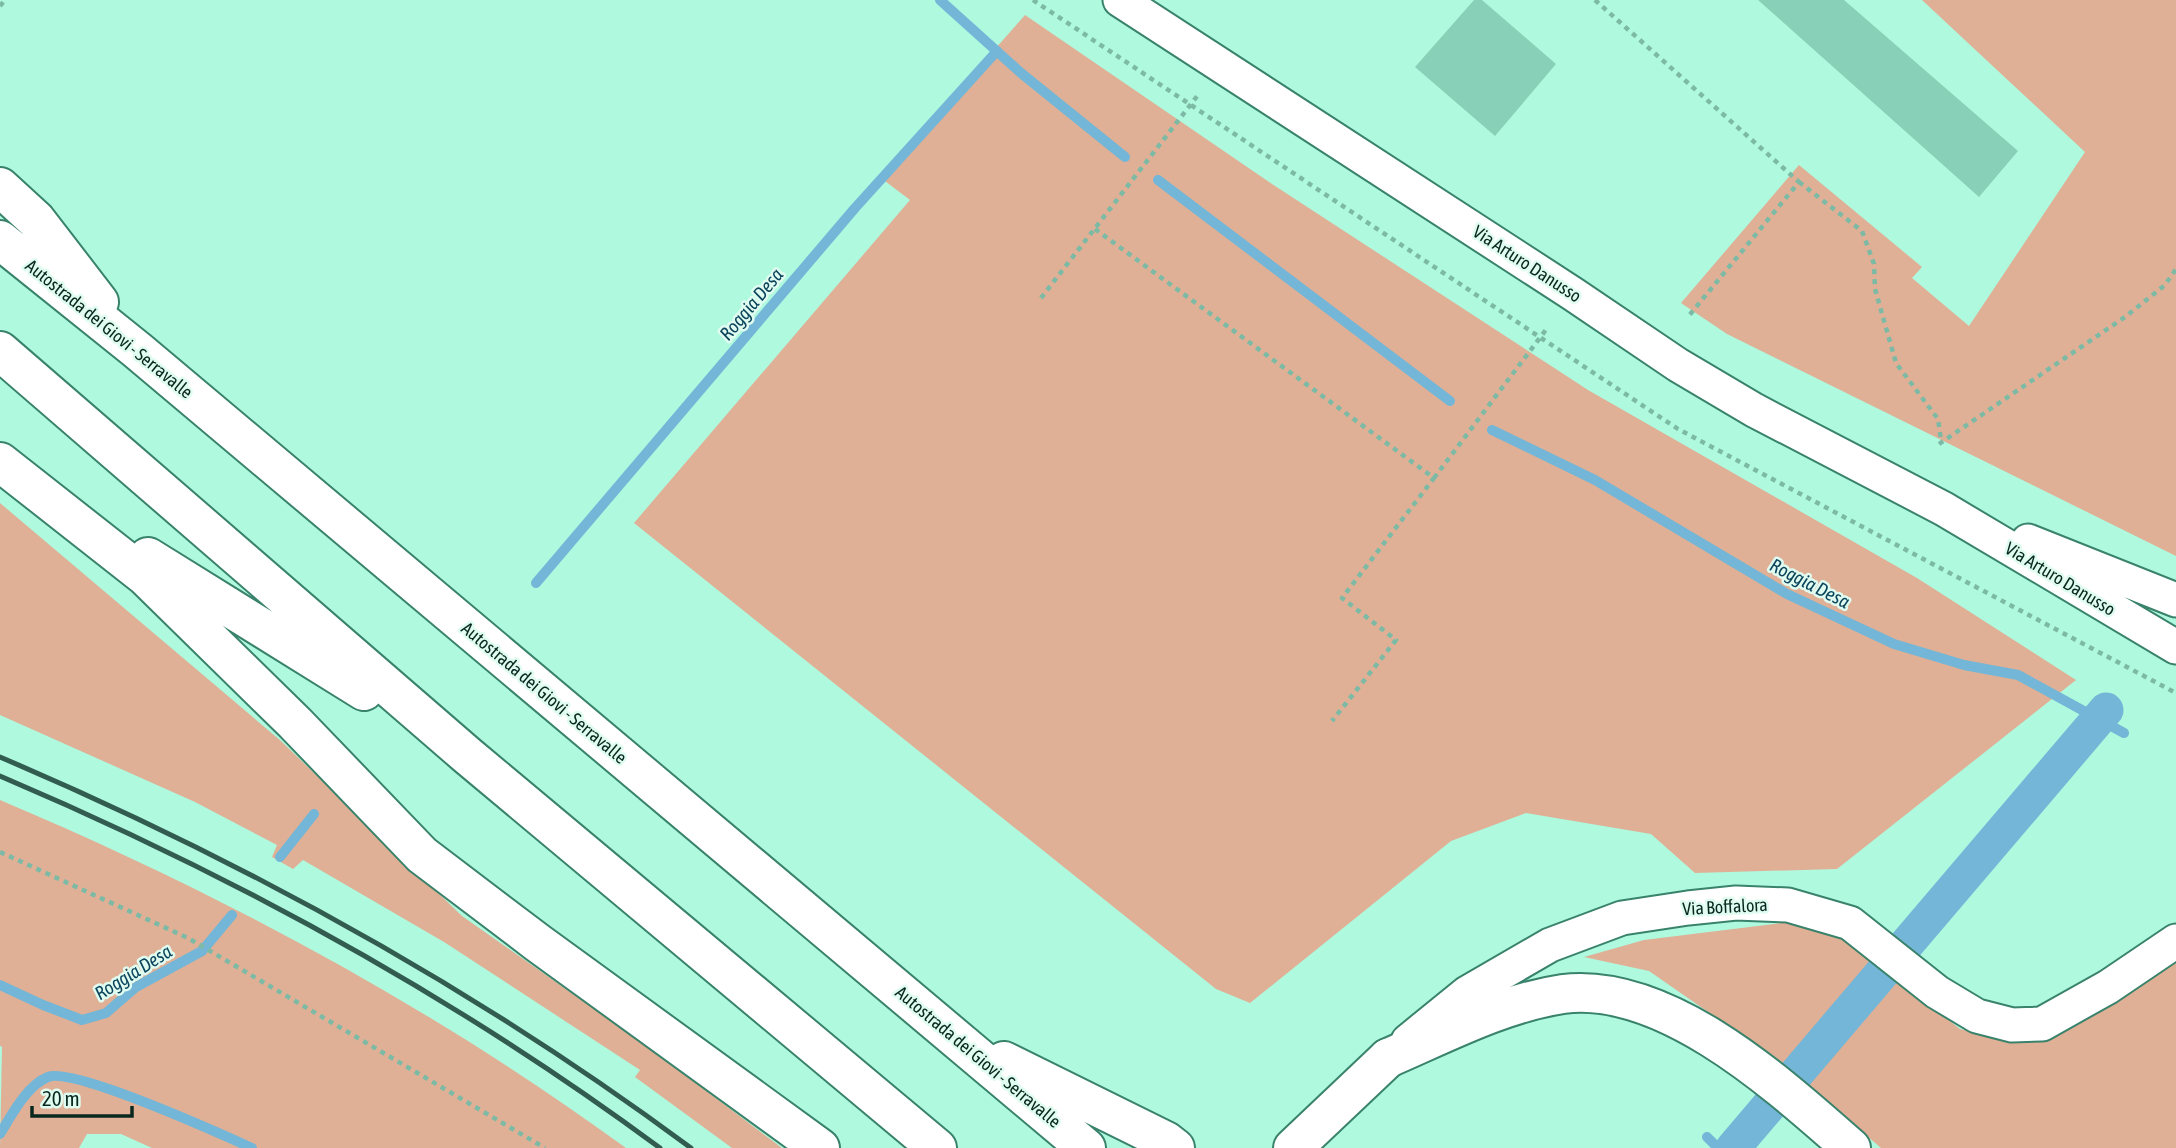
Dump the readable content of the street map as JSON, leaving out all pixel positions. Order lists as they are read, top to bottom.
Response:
{
  "streets": {
    "main road": ["Autostrada dei Giovi - Serravalle", "Via Boffalora"],
    "street": ["Via Arturo Danusso"]
  },
  "water": ["Roggia Desa"],
  "scale_bar": "20 m"
}
